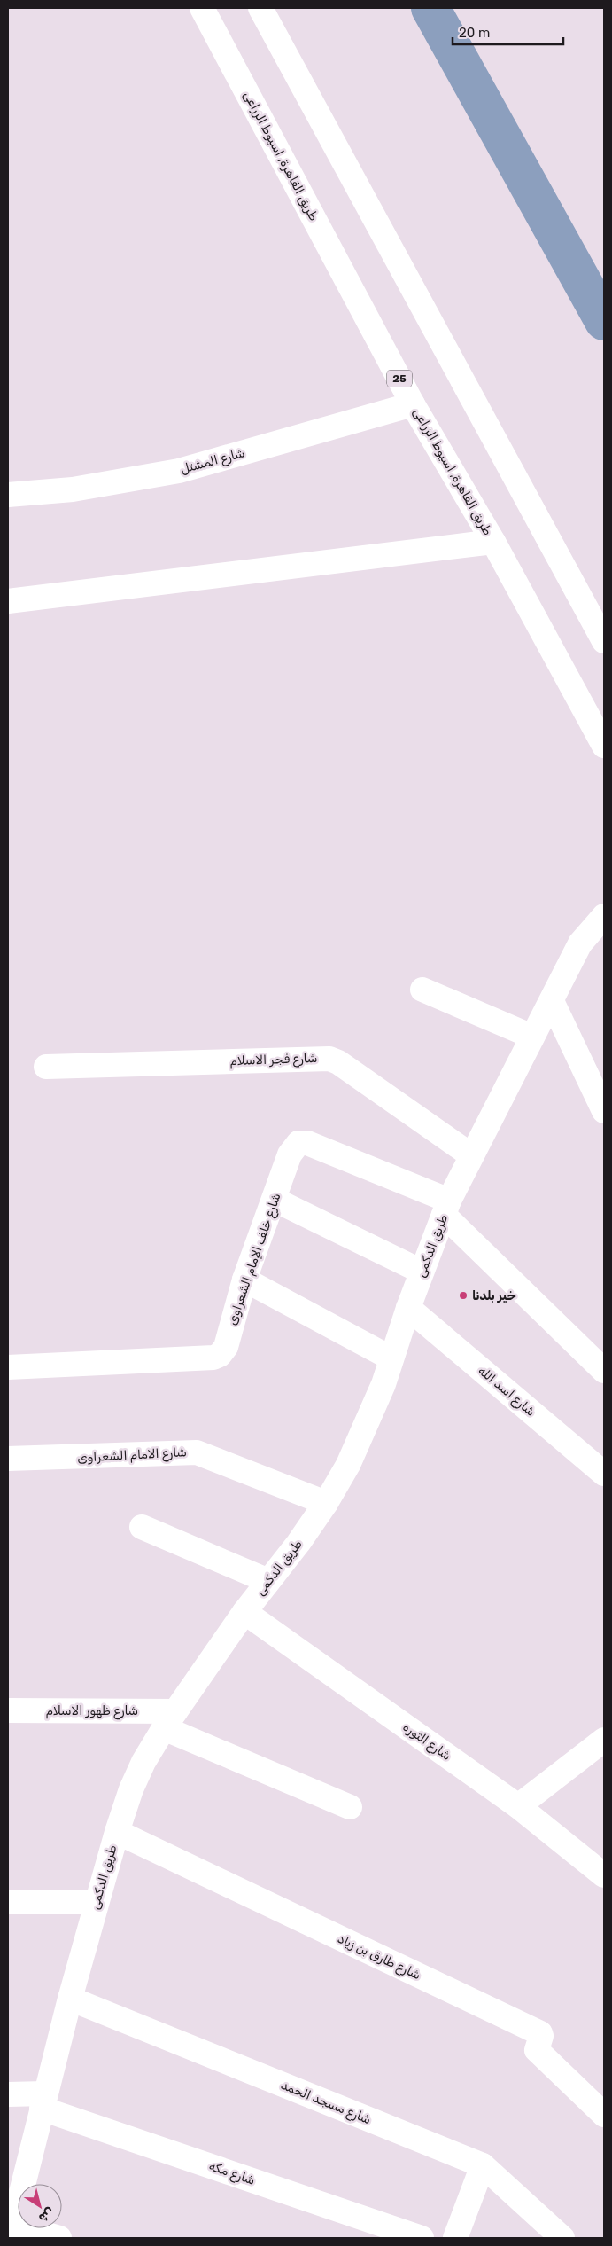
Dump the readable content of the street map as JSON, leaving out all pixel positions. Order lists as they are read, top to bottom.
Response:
{
  "streets": {
    "main road": [
      "طريق القاهرة, اسيوط الزراعى",
      "25",
      "شارع المشتل",
      "شارع فجر الاسلام",
      "طريق الدكمى",
      "شارع خلف الإمام الشعراوى",
      "شارع اسد الله",
      "شارع الامام الشعراوى",
      "شارع ظهور الاسلام",
      "شارع الثوره",
      "شارع طارق بن زياد",
      "شارع مسجد الحمد",
      "شارع مكه"
    ]
  },
  "crossings": [
    ["طريق القاهرة, اسيوط الزراعى", "شارع المشتل"],
    ["شارع فجر الاسلام", "طريق الدكمى"],
    ["طريق الدكمى", "شارع خلف الإمام الشعراوى"],
    ["طريق الدكمى", "شارع اسد الله"],
    ["طريق الدكمى", "شارع الامام الشعراوى"],
    ["طريق الدكمى", "شارع ظهور الاسلام"],
    ["طريق الدكمى", "شارع الثوره"],
    ["طريق الدكمى", "شارع طارق بن زياد"],
    ["طريق الدكمى", "شارع مسجد الحمد"],
    ["طريق الدكمى", "شارع مكه"]
  ],
  "places": ["خير بلدنا"],
  "scale_bar": "20 m",
  "north": "bottom right"
}
